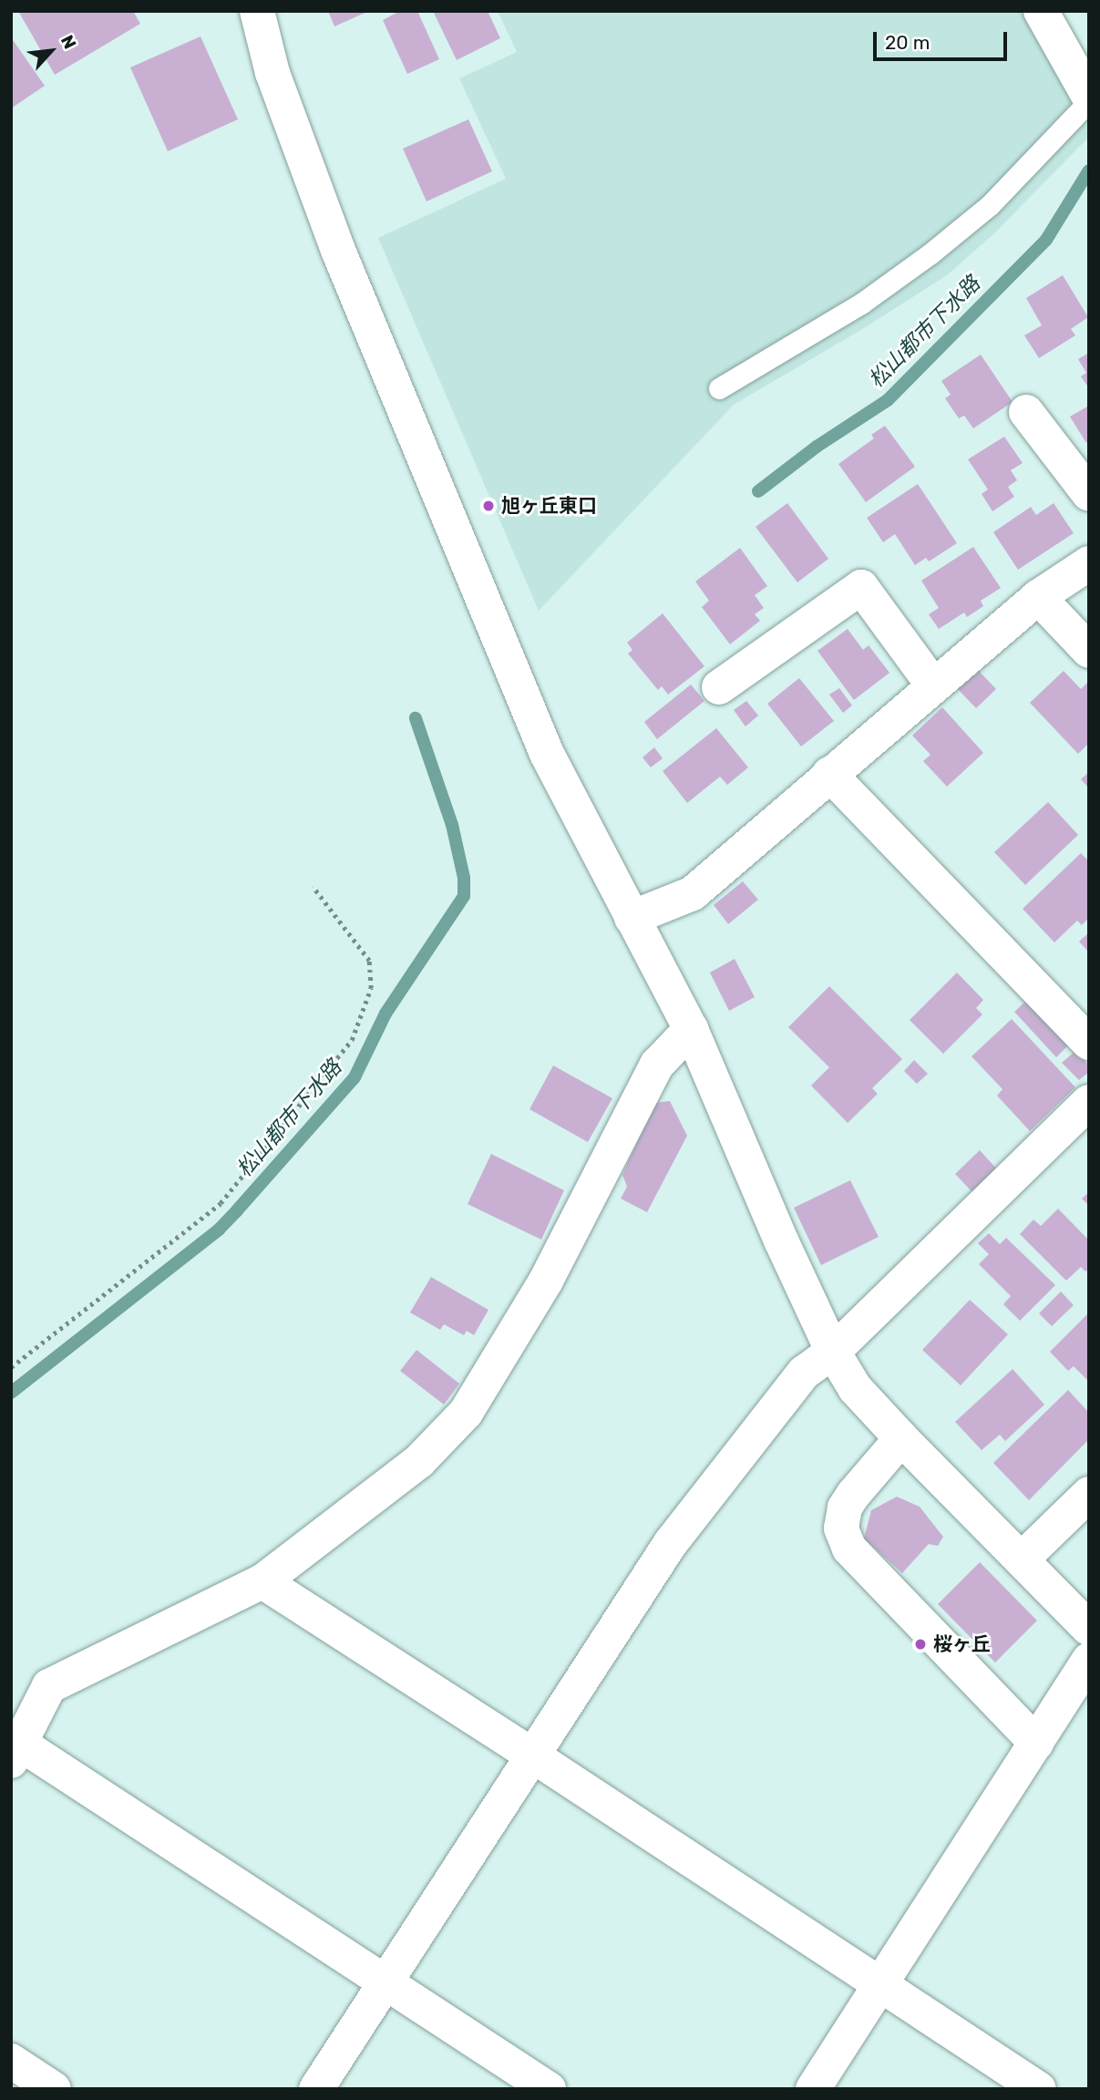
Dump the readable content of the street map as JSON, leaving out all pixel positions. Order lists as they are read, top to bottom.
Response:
{
  "water": ["松山都市下水路"],
  "places": ["旭ヶ丘東口", "桜ヶ丘"],
  "scale_bar": "20 m",
  "north": "top right"
}
